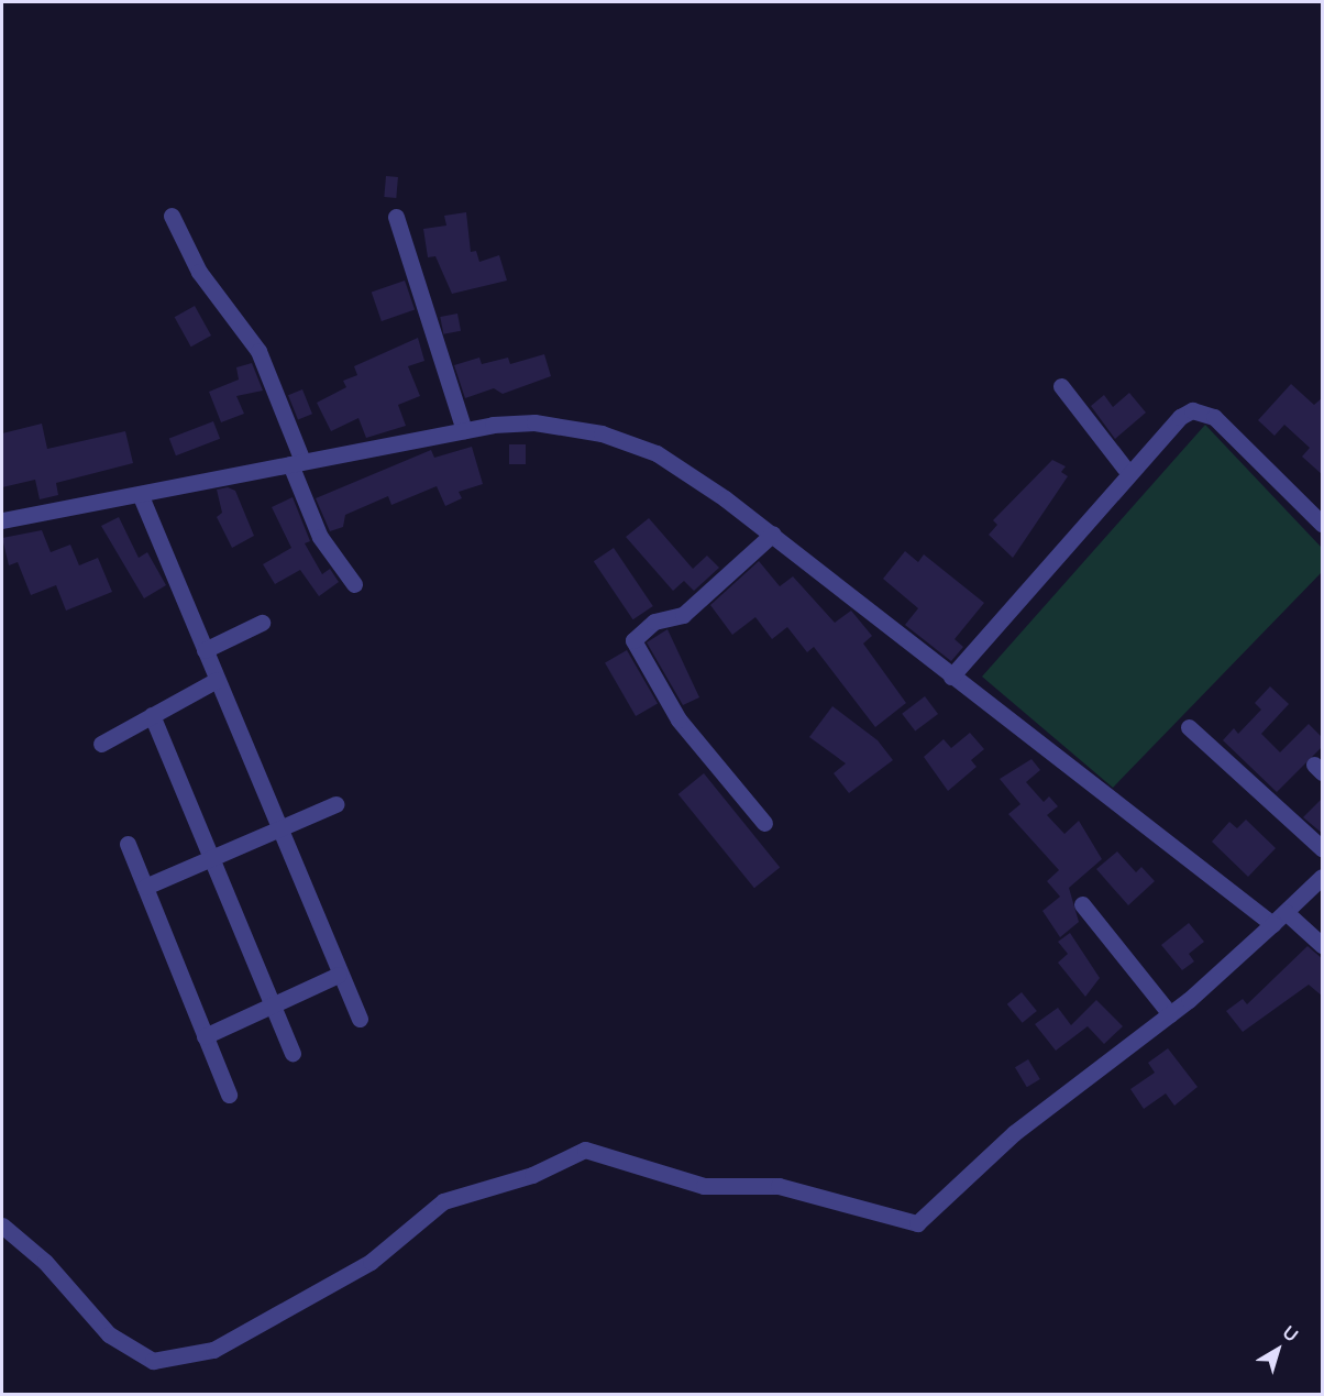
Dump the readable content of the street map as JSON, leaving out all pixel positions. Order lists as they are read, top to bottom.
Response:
{
  "north": "top right"
}
